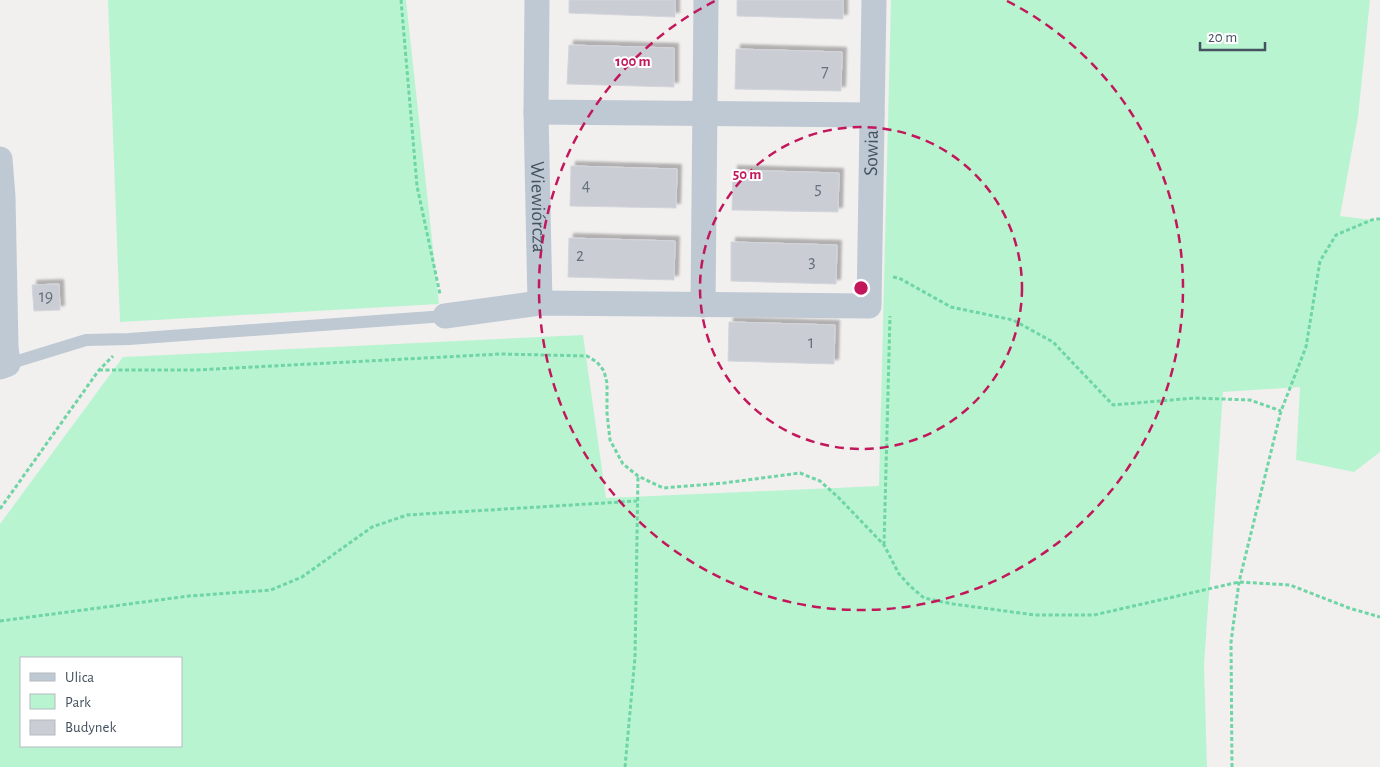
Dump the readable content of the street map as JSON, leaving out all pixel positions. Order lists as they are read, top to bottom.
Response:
{
  "streets": {
    "street": ["Sowia", "Wiewiórcza"]
  },
  "house_numbers": [
    "7",
    "4",
    "5",
    "2",
    "3",
    "19",
    "1"
  ],
  "legend": ["Ulica", "Park", "Budynek"],
  "scale_bar": "20 m",
  "rings": ["100 m", "50 m"]
}
